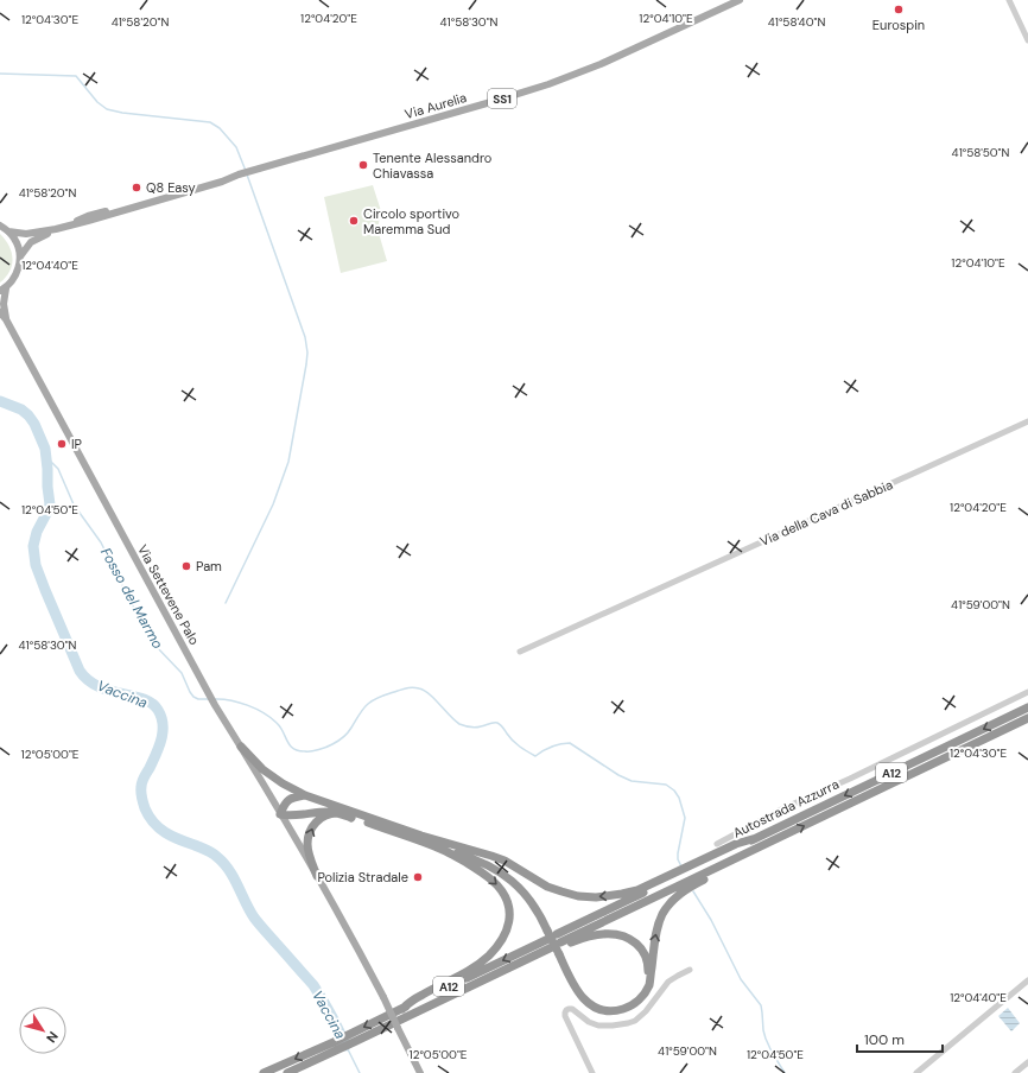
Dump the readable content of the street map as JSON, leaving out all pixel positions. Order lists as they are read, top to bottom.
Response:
{
  "streets": {
    "highway": ["A12", "Autostrada Azzurra"],
    "main road": ["SS1", "Via Aurelia", "Via Settevene Palo"],
    "street": ["Via della Cava di Sabbia"]
  },
  "crossings": [
    ["SS1", "Via Aurelia"],
    ["SS1", "Via Settevene Palo"],
    ["A12", "Autostrada Azzurra"]
  ],
  "water": ["Fosso del Marmo", "Vaccina"],
  "places": [
    "Eurospin",
    "Tenente Alessandro Chiavassa",
    "Q8 Easy",
    "Circolo sportivo Maremma Sud",
    "IP",
    "Pam",
    "Polizia Stradale"
  ],
  "scale_bar": "100 m",
  "north": "bottom right",
  "coordinates": [
    "12°04'20\"E",
    "12°04'10\"E",
    "12°04'30\"E",
    "41°58'20\"N",
    "41°58'30\"N",
    "41°58'40\"N",
    "41°58'50\"N",
    "12°04'40\"E",
    "12°04'50\"E",
    "41°59'00\"N",
    "12°05'00\"E"
  ]
}
